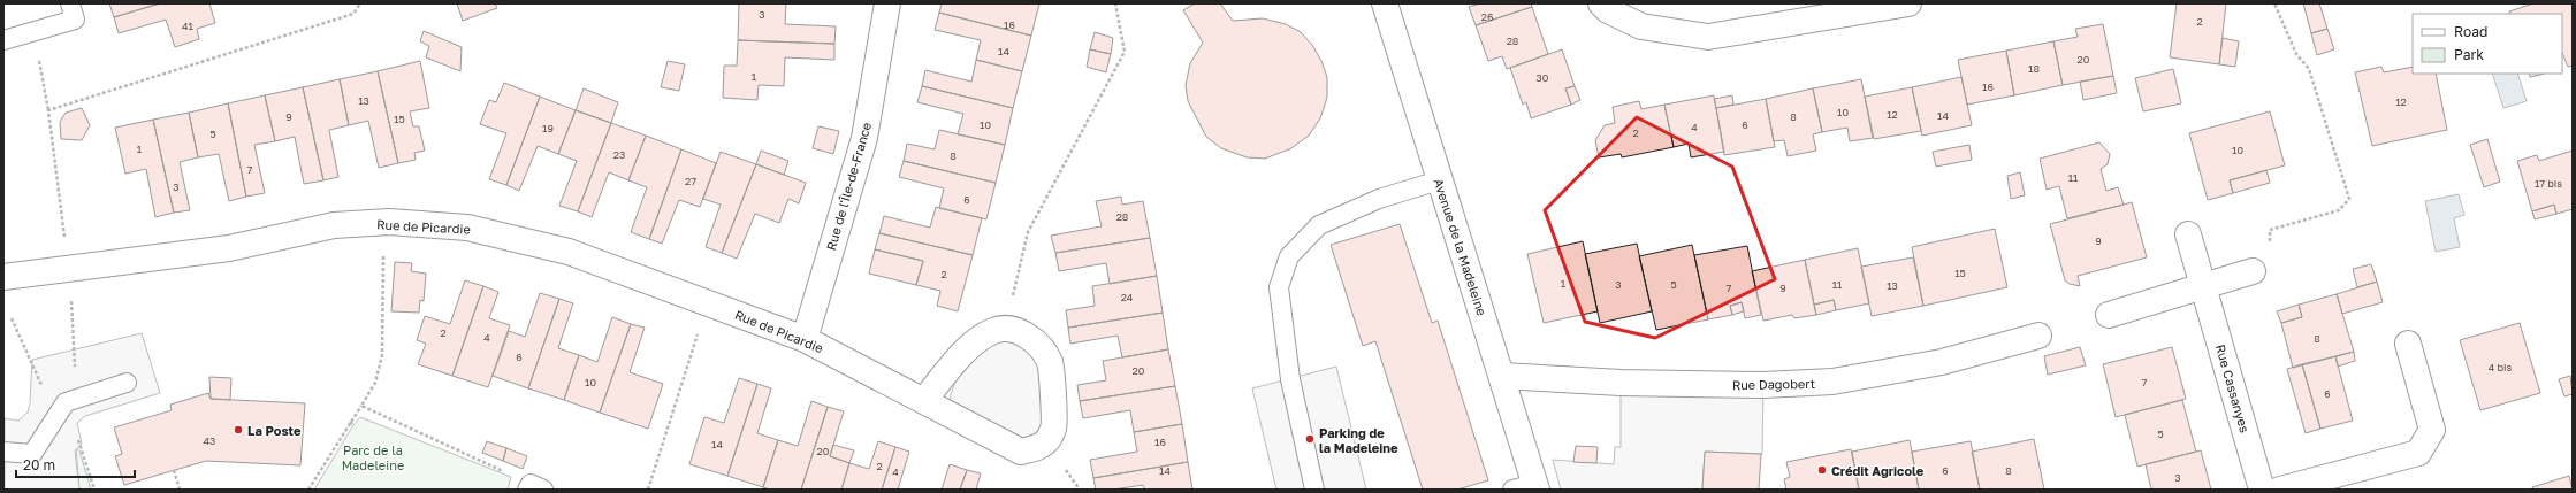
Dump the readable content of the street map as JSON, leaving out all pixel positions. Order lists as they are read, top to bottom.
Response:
{
  "streets": {
    "street": [
      "Rue de l'Île-de-France",
      "Rue de Picardie",
      "Avenue de la Madeleine",
      "Rue Dagobert",
      "Rue Cassanyes"
    ]
  },
  "crossings": [
    ["Rue de l'Île-de-France", "Rue de Picardie"],
    ["Avenue de la Madeleine", "Rue Dagobert"]
  ],
  "parks": ["Parc de la Madeleine"],
  "places": ["La Poste", "Parking de la Madeleine", "Crédit Agricole"],
  "house_numbers": [
    "3",
    "26",
    "2",
    "16",
    "41",
    "28",
    "14",
    "20",
    "18",
    "1",
    "30",
    "16",
    "13",
    "12",
    "10",
    "12",
    "14",
    "9",
    "8",
    "15",
    "10",
    "6",
    "4",
    "19",
    "2",
    "5",
    "1",
    "10",
    "23",
    "8",
    "7",
    "11",
    "27",
    "17 bis",
    "3",
    "6",
    "28",
    "9",
    "15",
    "2",
    "1",
    "3",
    "5",
    "11",
    "13",
    "7",
    "9",
    "24",
    "2",
    "4",
    "8",
    "6",
    "4 bis",
    "20",
    "10",
    "7",
    "6",
    "5",
    "43",
    "16",
    "14",
    "20",
    "2",
    "14",
    "6",
    "8",
    "4",
    "3"
  ],
  "legend": ["Road", "Park"],
  "scale_bar": "20 m"
}
